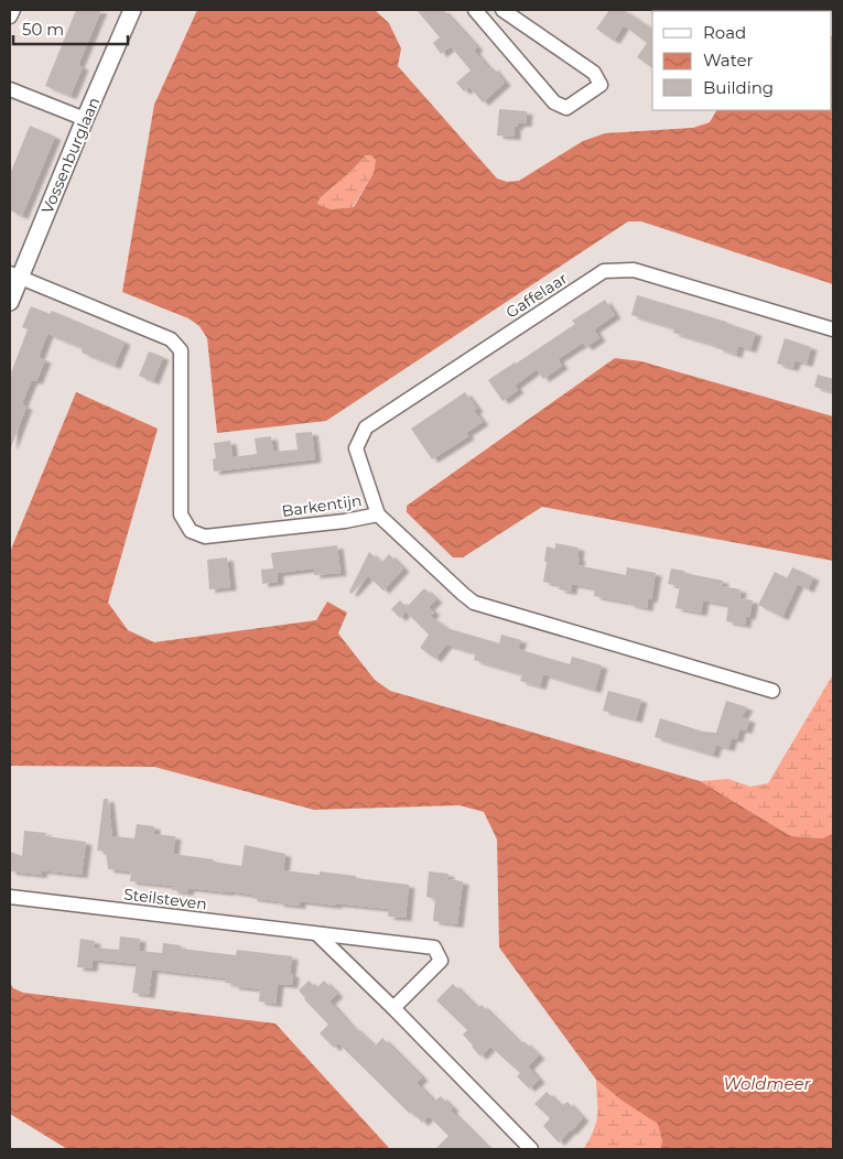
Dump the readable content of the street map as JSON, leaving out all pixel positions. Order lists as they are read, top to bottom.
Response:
{
  "streets": {
    "street": [
      "Vossenburglaan",
      "Gaffelaar",
      "Barkentijn",
      "Steilsteven"
    ]
  },
  "crossings": [
    ["Vossenburglaan", "Barkentijn"],
    ["Gaffelaar", "Barkentijn"]
  ],
  "water": ["Woldmeer"],
  "legend": ["Road", "Water", "Building"],
  "scale_bar": "50 m"
}
